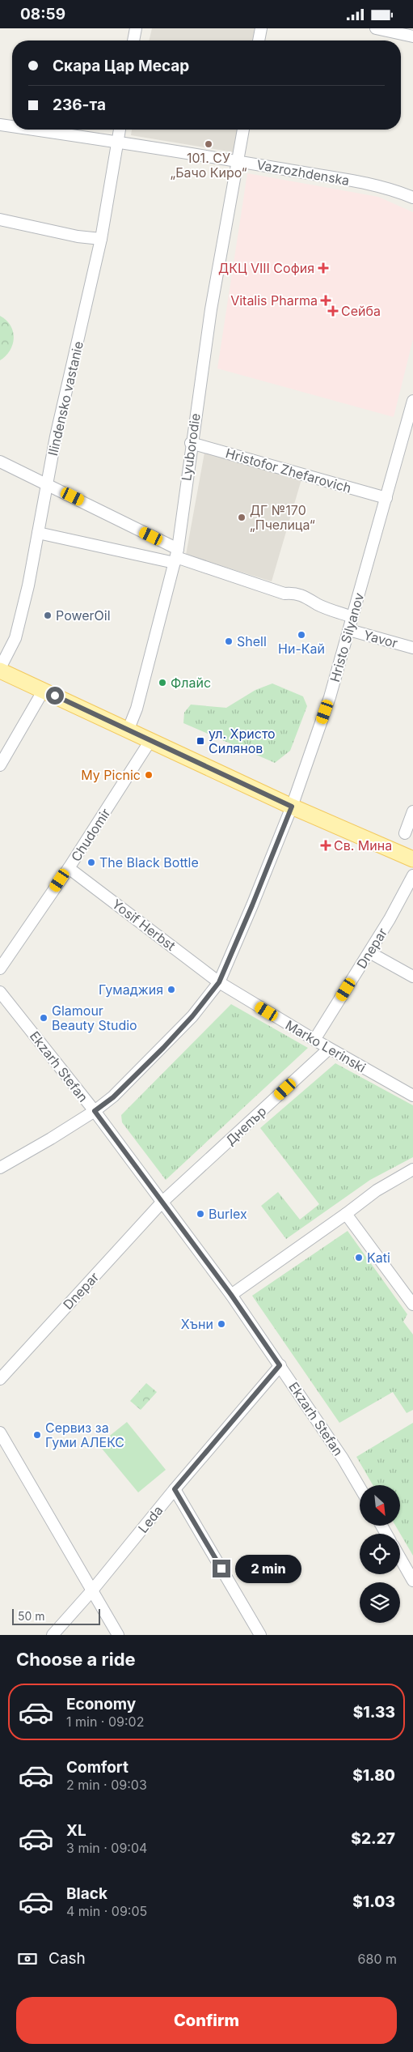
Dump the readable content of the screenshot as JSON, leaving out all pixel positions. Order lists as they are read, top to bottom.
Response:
{
  "streets": {
    "street": [
      "Vazrozhdenska",
      "Ilindensko vastanie",
      "Lyuborodie",
      "Hristofor Zhefarovich",
      "Hristo Silyanov",
      "Yavor",
      "Chudomir",
      "Yosif Herbst",
      "Dnepar",
      "Marko Lerinski",
      "Ekzarh Stefan",
      "Днепър",
      "Leda"
    ]
  },
  "crossings": [
    ["Vazrozhdenska", "Ilindensko vastanie"],
    ["Vazrozhdenska", "Lyuborodie"],
    ["Lyuborodie", "Hristofor Zhefarovich"],
    ["Hristofor Zhefarovich", "Hristo Silyanov"],
    ["Hristo Silyanov", "Yavor"],
    ["Hristo Silyanov", "Yosif Herbst"],
    ["Hristo Silyanov", "Marko Lerinski"],
    ["Hristo Silyanov", "Ekzarh Stefan"],
    ["Chudomir", "Yosif Herbst"],
    ["Yosif Herbst", "Marko Lerinski"],
    ["Dnepar", "Marko Lerinski"],
    ["Dnepar", "Ekzarh Stefan"],
    ["Dnepar", "Днепър"],
    ["Marko Lerinski", "Днепър"],
    ["Ekzarh Stefan", "Днепър"],
    ["Ekzarh Stefan", "Leda"]
  ],
  "places": {
    "other": [
      "101. СУ „Бачо Киро“",
      "ДГ №170 „Пчелица“",
      "PowerOil",
      "Ни-Кай",
      "Shell",
      "Флайс",
      "My Picnic",
      "The Black Bottle",
      "Гумаджия",
      "Glamour Beauty Studio",
      "Burlex",
      "Kati",
      "Хъни",
      "Сервиз за Гуми АЛЕКС"
    ],
    "health": [
      "ДКЦ VIII София",
      "Vitalis Pharma",
      "Сейба",
      "Св. Мина"
    ],
    "transit": ["ул. Христо Силянов"]
  },
  "scale_bar": "50 m",
  "north": "bottom right",
  "page": {
    "status": "08:59",
    "banner": ["Скара Цар Месар", "236-та"],
    "bubble": "2 min",
    "scale": "50 m",
    "heading": "Choose a ride",
    "list": [
      {
        "name": "Economy",
        "note": "1 min · 09:02",
        "value": "$1.33"
      },
      {
        "name": "Comfort",
        "note": "2 min · 09:03",
        "value": "$1.80"
      },
      {
        "name": "XL",
        "note": "3 min · 09:04",
        "value": "$2.27"
      },
      {
        "name": "Black",
        "note": "4 min · 09:05",
        "value": "$1.03"
      }
    ],
    "pay": ["Cash", "680 m"],
    "buttons": "Confirm"
  }
}
